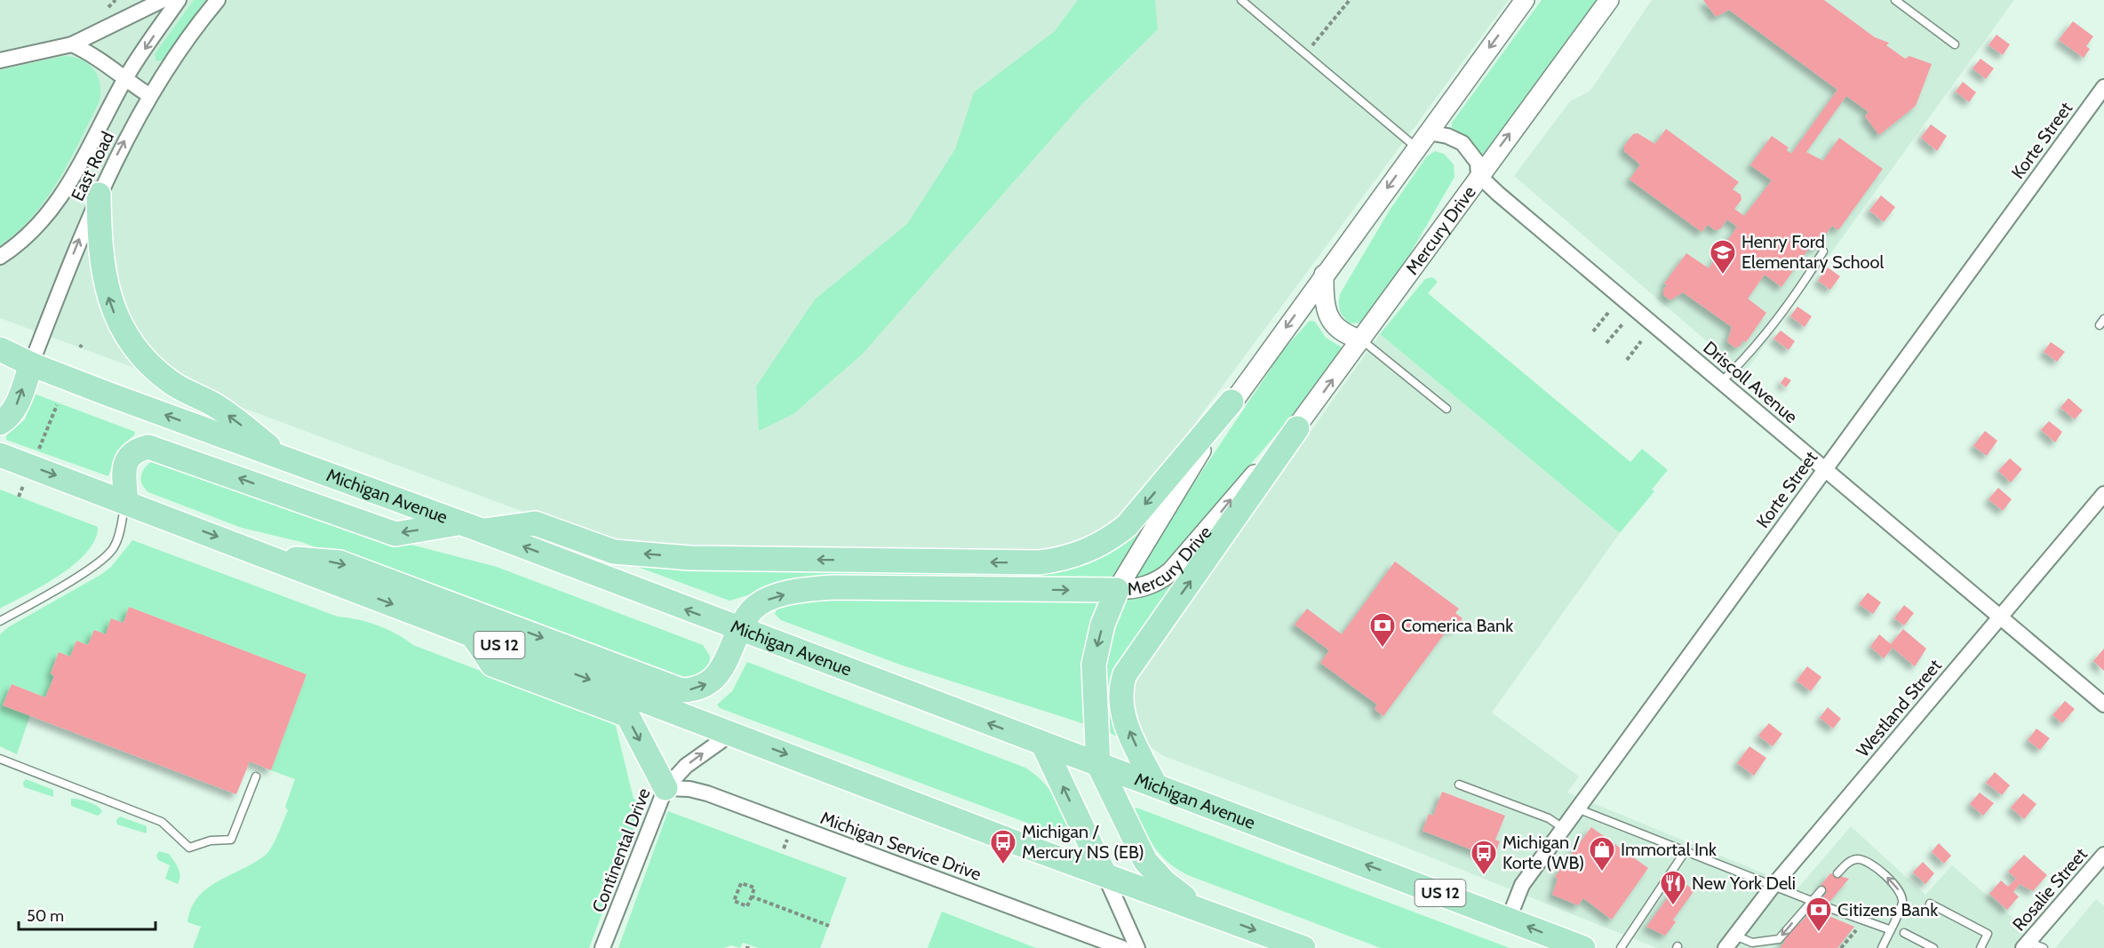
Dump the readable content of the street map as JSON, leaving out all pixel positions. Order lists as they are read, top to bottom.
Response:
{
  "streets": {
    "main road": ["Michigan Avenue", "US 12"],
    "street": [
      "Korte Street",
      "East Road",
      "Mercury Drive",
      "Driscoll Avenue",
      "Westland Street",
      "Michigan Service Drive",
      "Continental Drive",
      "Rosalie Street"
    ]
  },
  "crossings": [
    ["Korte Street", "Driscoll Avenue"],
    ["Korte Street", "Michigan Avenue"],
    ["East Road", "Michigan Avenue"],
    ["Mercury Drive", "Driscoll Avenue"],
    ["Driscoll Avenue", "Westland Street"],
    ["US 12", "Continental Drive"],
    ["Michigan Service Drive", "Continental Drive"]
  ],
  "places": {
    "school or university": ["Henry Ford Elementary School"],
    "bank": ["Comerica Bank", "Citizens Bank"],
    "bus stop": ["Michigan / Mercury NS (EB)", "Michigan / Korte (WB)"],
    "shop": ["Immortal Ink"],
    "restaurant": ["New York Deli"]
  },
  "scale_bar": "50 m"
}
